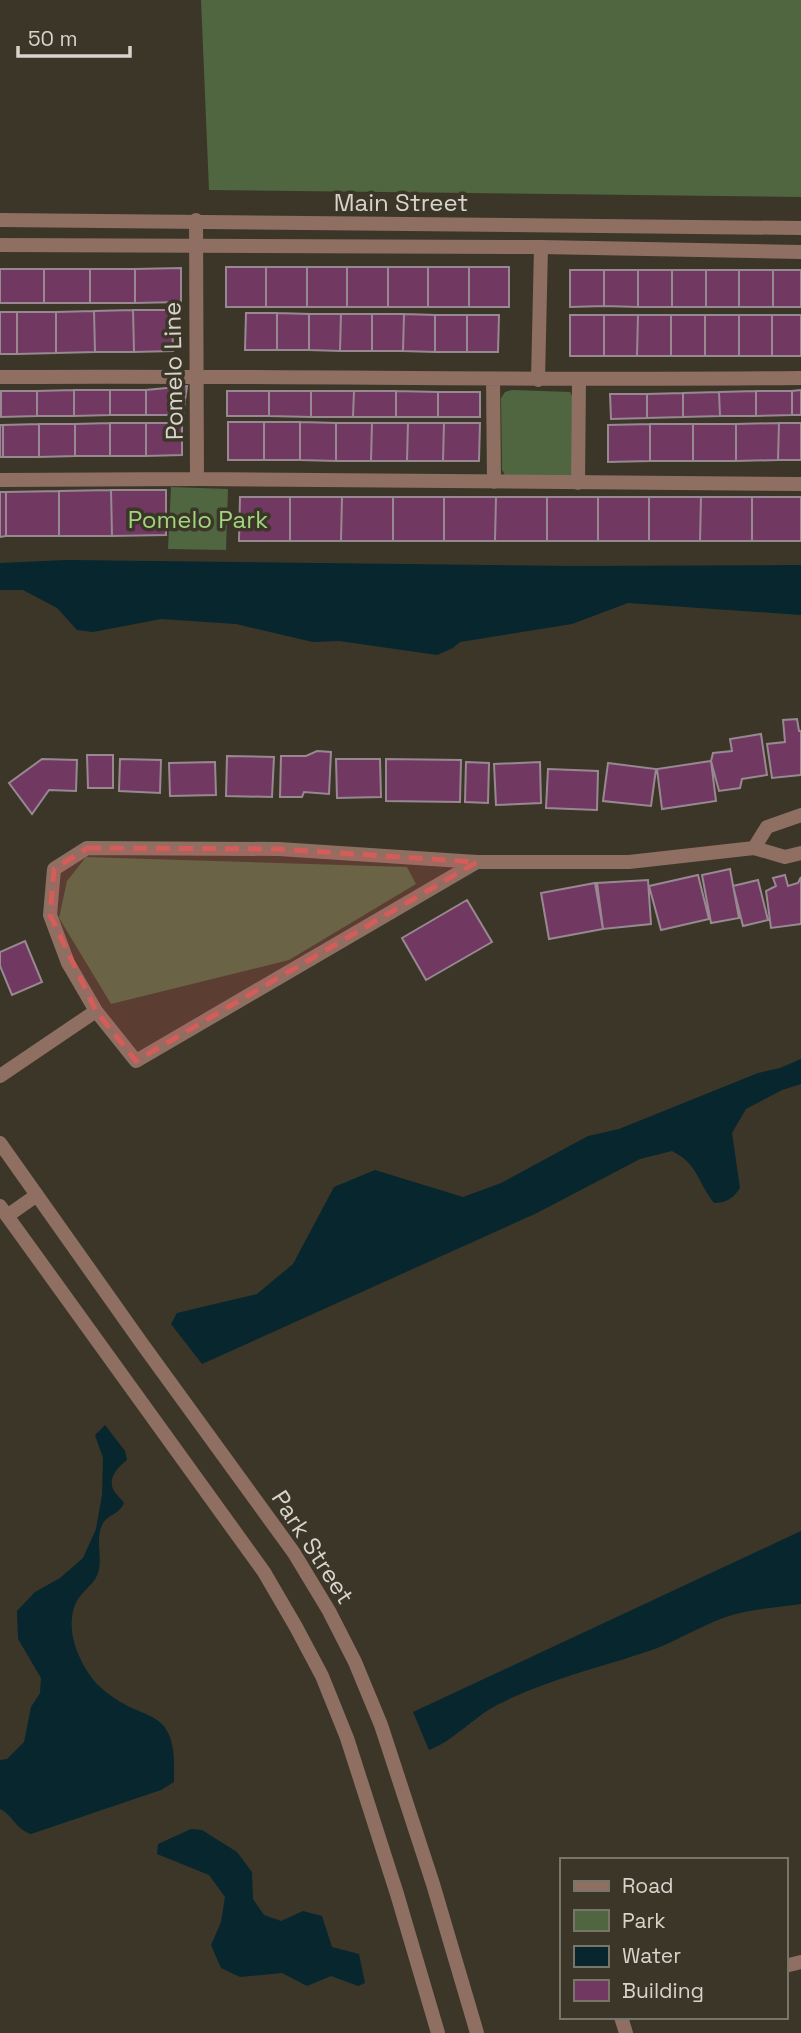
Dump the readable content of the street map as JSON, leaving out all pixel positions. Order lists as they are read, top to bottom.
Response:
{
  "streets": {
    "street": ["Main Street", "Pomelo Line", "Park Street"]
  },
  "crossings": [
    ["Main Street", "Pomelo Line"]
  ],
  "parks": ["Pomelo Park"],
  "legend": [
    "Road",
    "Park",
    "Water",
    "Building"
  ],
  "scale_bar": "50 m"
}
